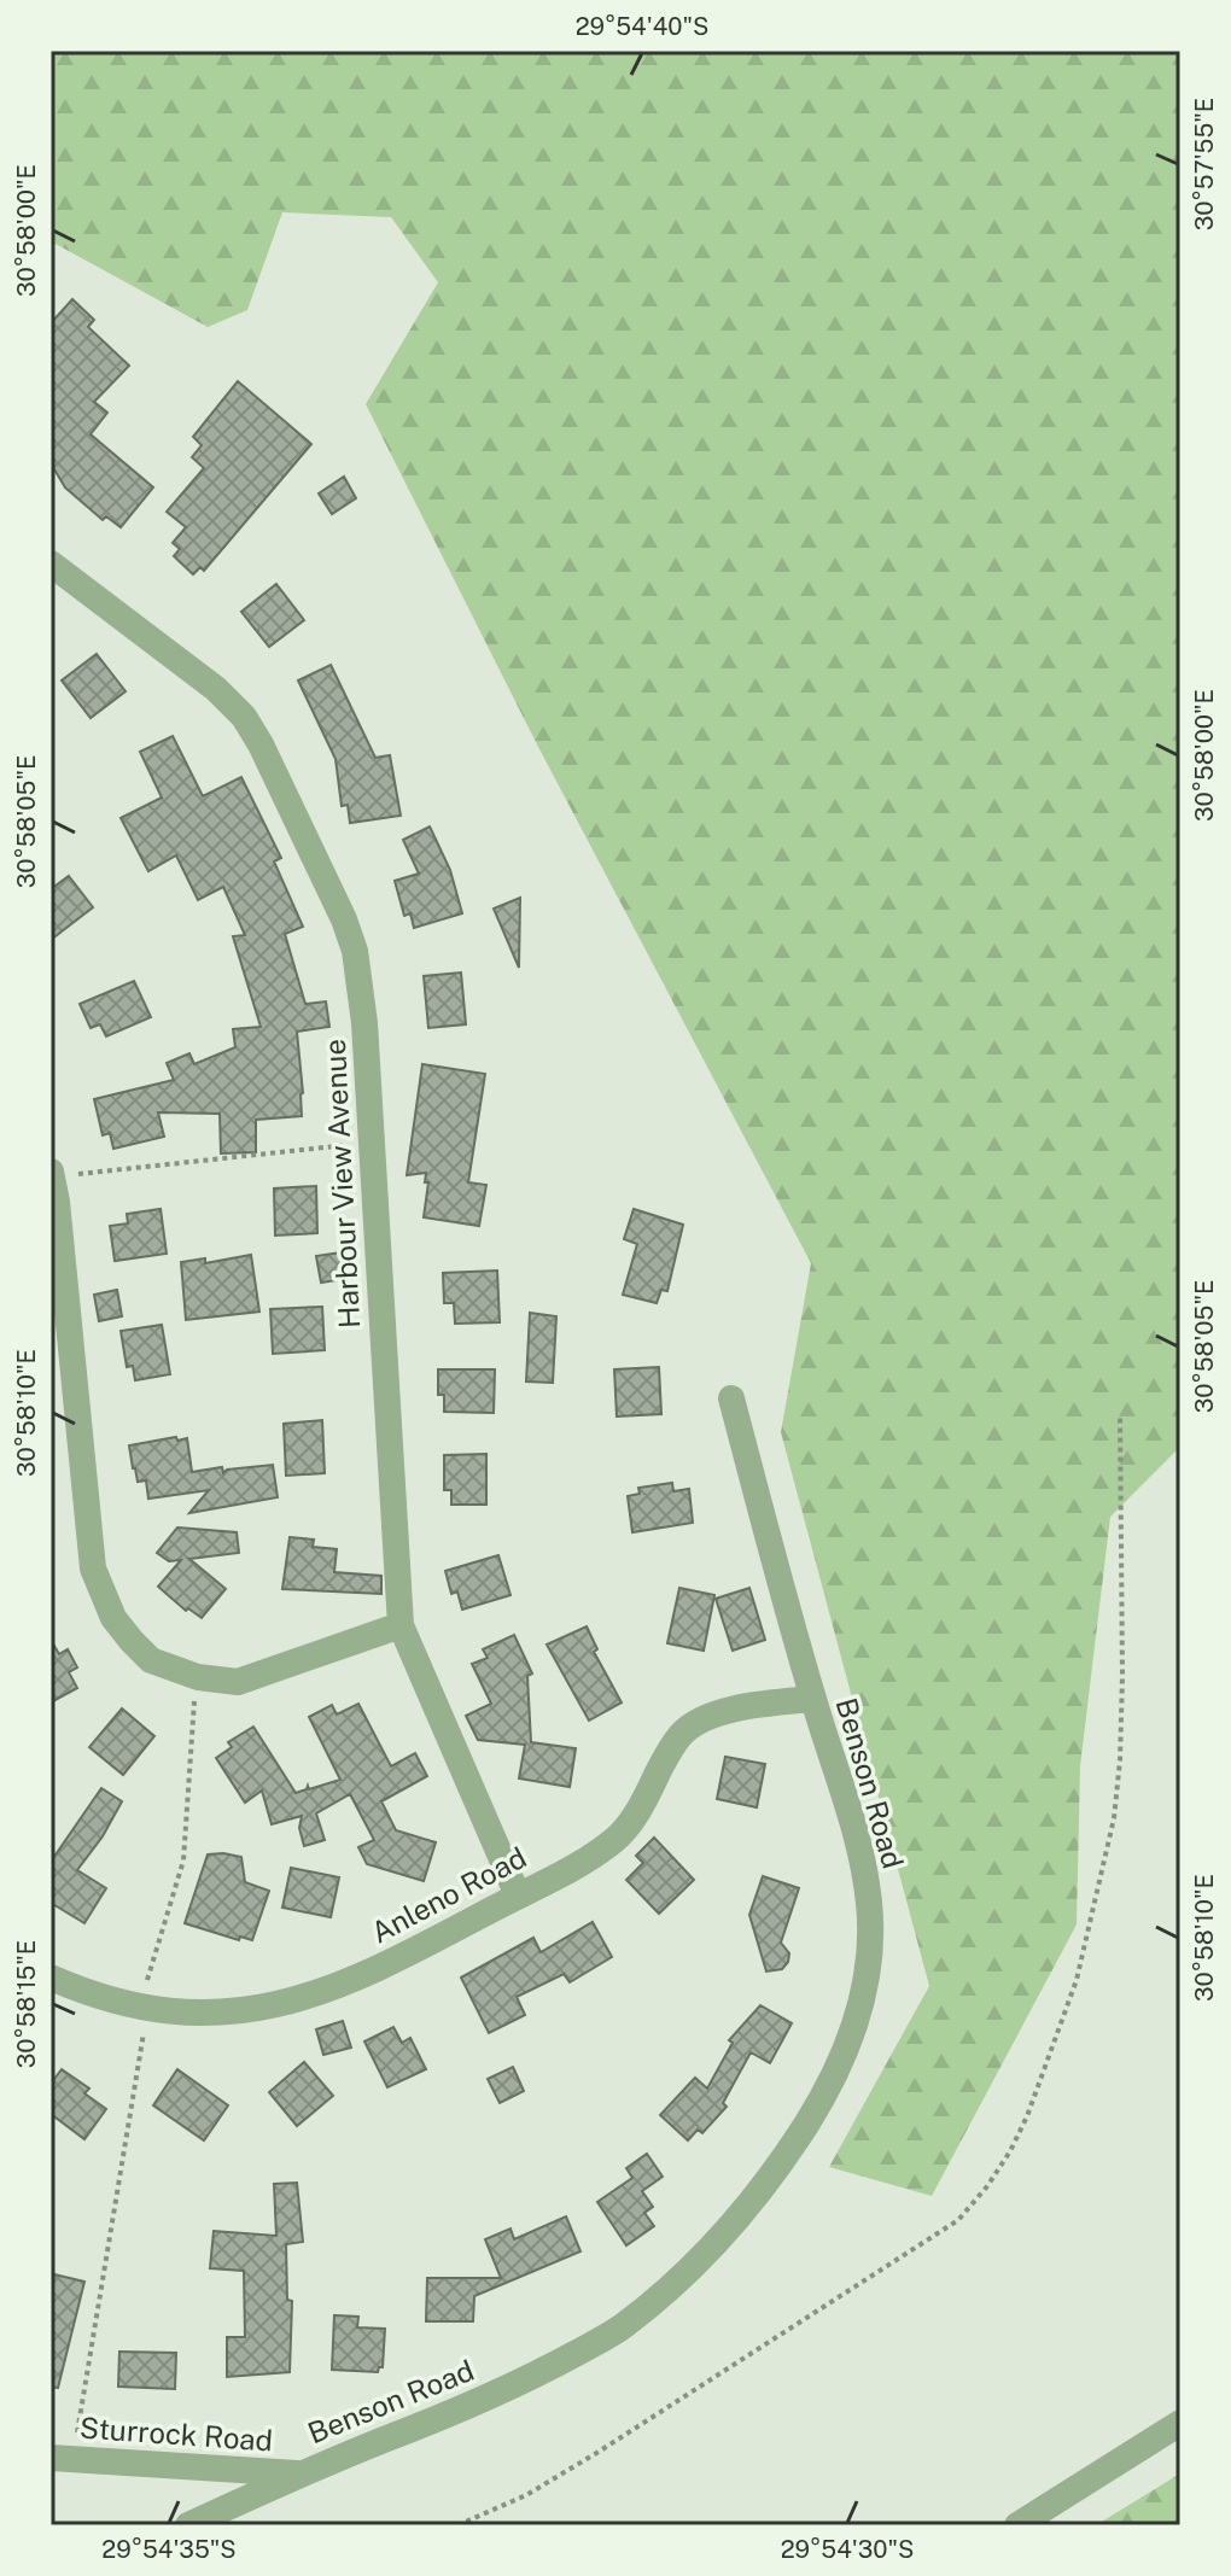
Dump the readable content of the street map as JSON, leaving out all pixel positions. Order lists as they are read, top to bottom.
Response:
{
  "streets": {
    "street": [
      "Harbour View Avenue",
      "Benson Road",
      "Anleno Road",
      "Sturrock Road"
    ]
  },
  "crossings": [
    ["Harbour View Avenue", "Anleno Road"],
    ["Benson Road", "Anleno Road"],
    ["Benson Road", "Sturrock Road"]
  ],
  "coordinates": [
    "29°54'40\"S",
    "30°57'55\"E",
    "30°58'00\"E",
    "30°58'05\"E",
    "30°58'10\"E",
    "30°58'15\"E",
    "29°54'35\"S",
    "29°54'30\"S"
  ]
}
